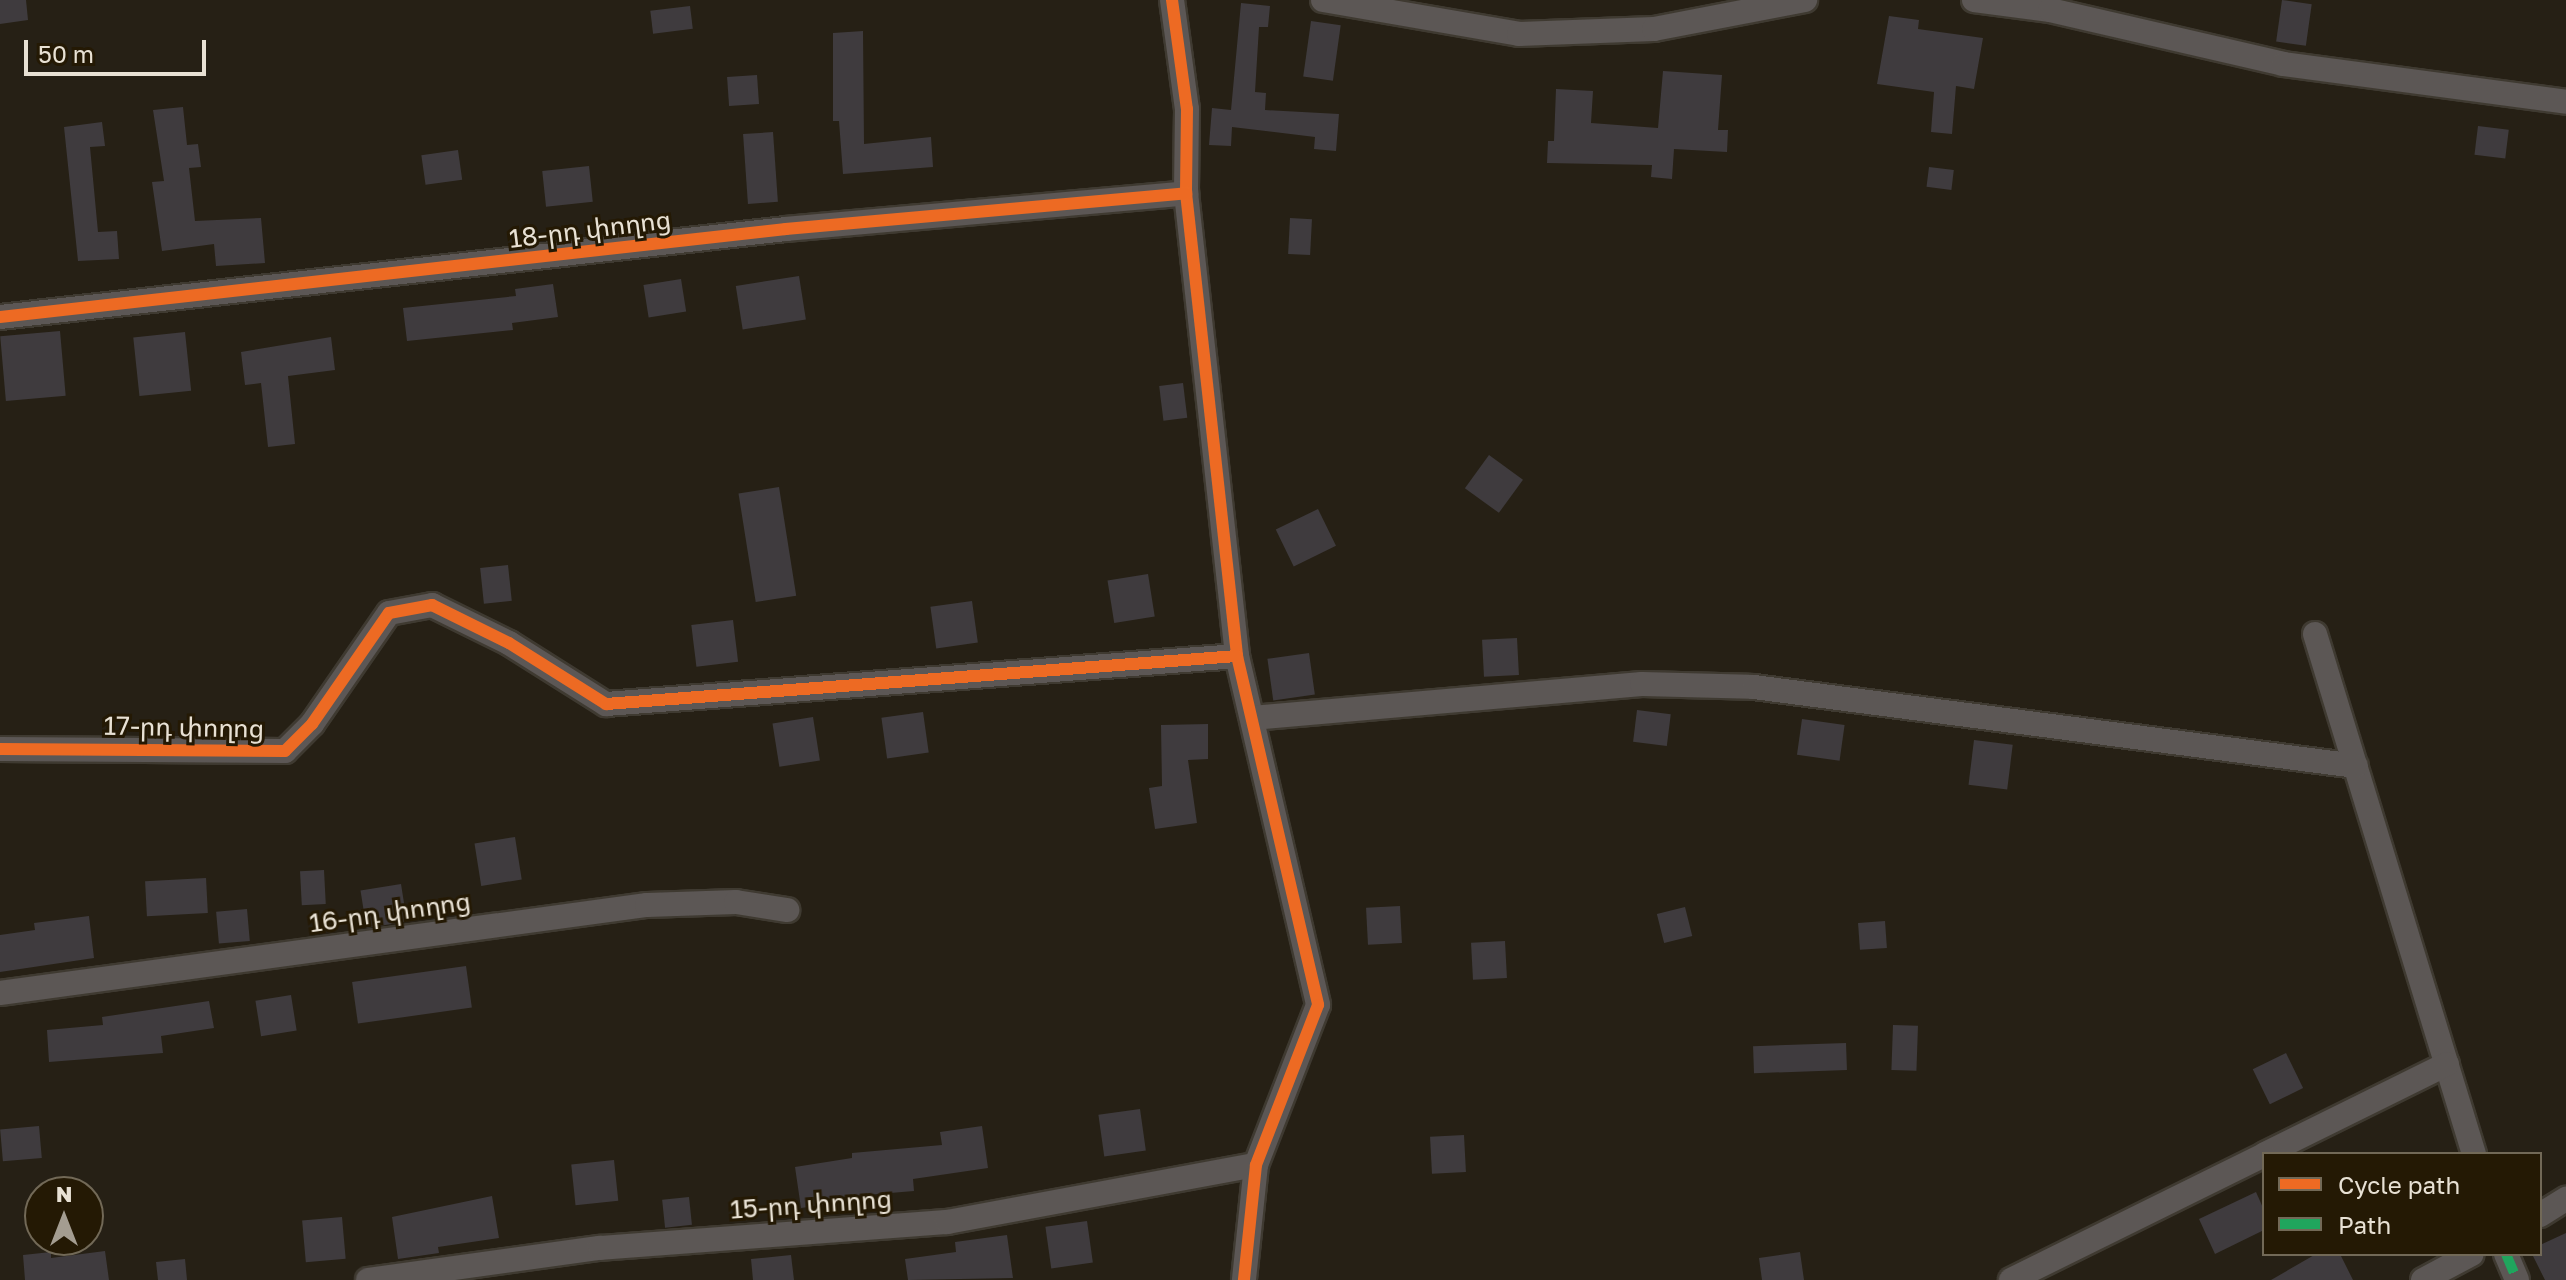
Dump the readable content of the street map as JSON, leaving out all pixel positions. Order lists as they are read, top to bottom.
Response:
{
  "streets": {
    "street": [
      "18-րդ փողոց",
      "17-րդ փողոց",
      "16-րդ փողոց",
      "15-րդ փողոց"
    ]
  },
  "legend": ["Cycle path", "Path"],
  "scale_bar": "50 m",
  "north": "top"
}
